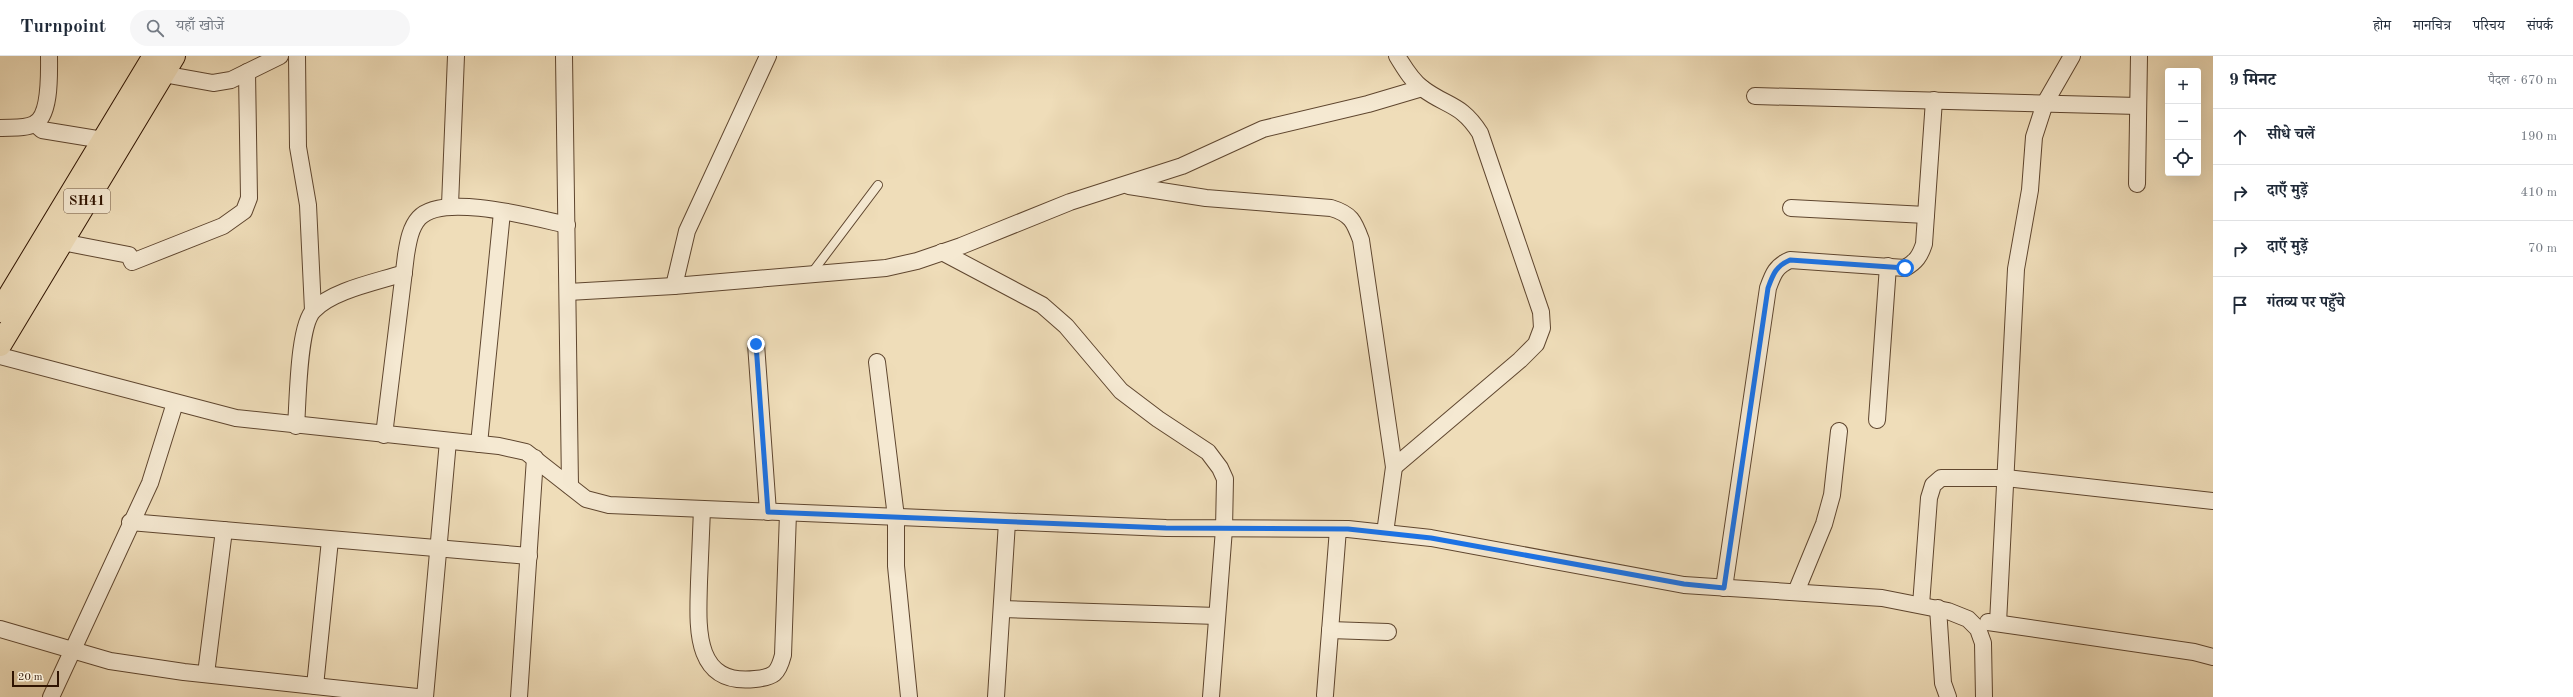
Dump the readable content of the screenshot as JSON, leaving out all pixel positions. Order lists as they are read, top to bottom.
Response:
{
  "streets": {
    "main road": ["SH41"]
  },
  "scale_bar": "20 m",
  "page": {
    "header": "Turnpoint",
    "search": "यहाँ खोजें",
    "nav": [
      "होम",
      "मानचित्र",
      "परिचय",
      "संपर्क"
    ],
    "heading": ["9 मिनट", "पैदल · 670 m"],
    "map_buttons": ["+", "−"],
    "list": [
      ["सीधे चलें", "190 m"],
      ["दाएँ मुड़ें", "410 m"],
      ["दाएँ मुड़ें", "70 m"],
      "गंतव्य पर पहुँचे"
    ],
    "scale": "20 m"
  }
}
